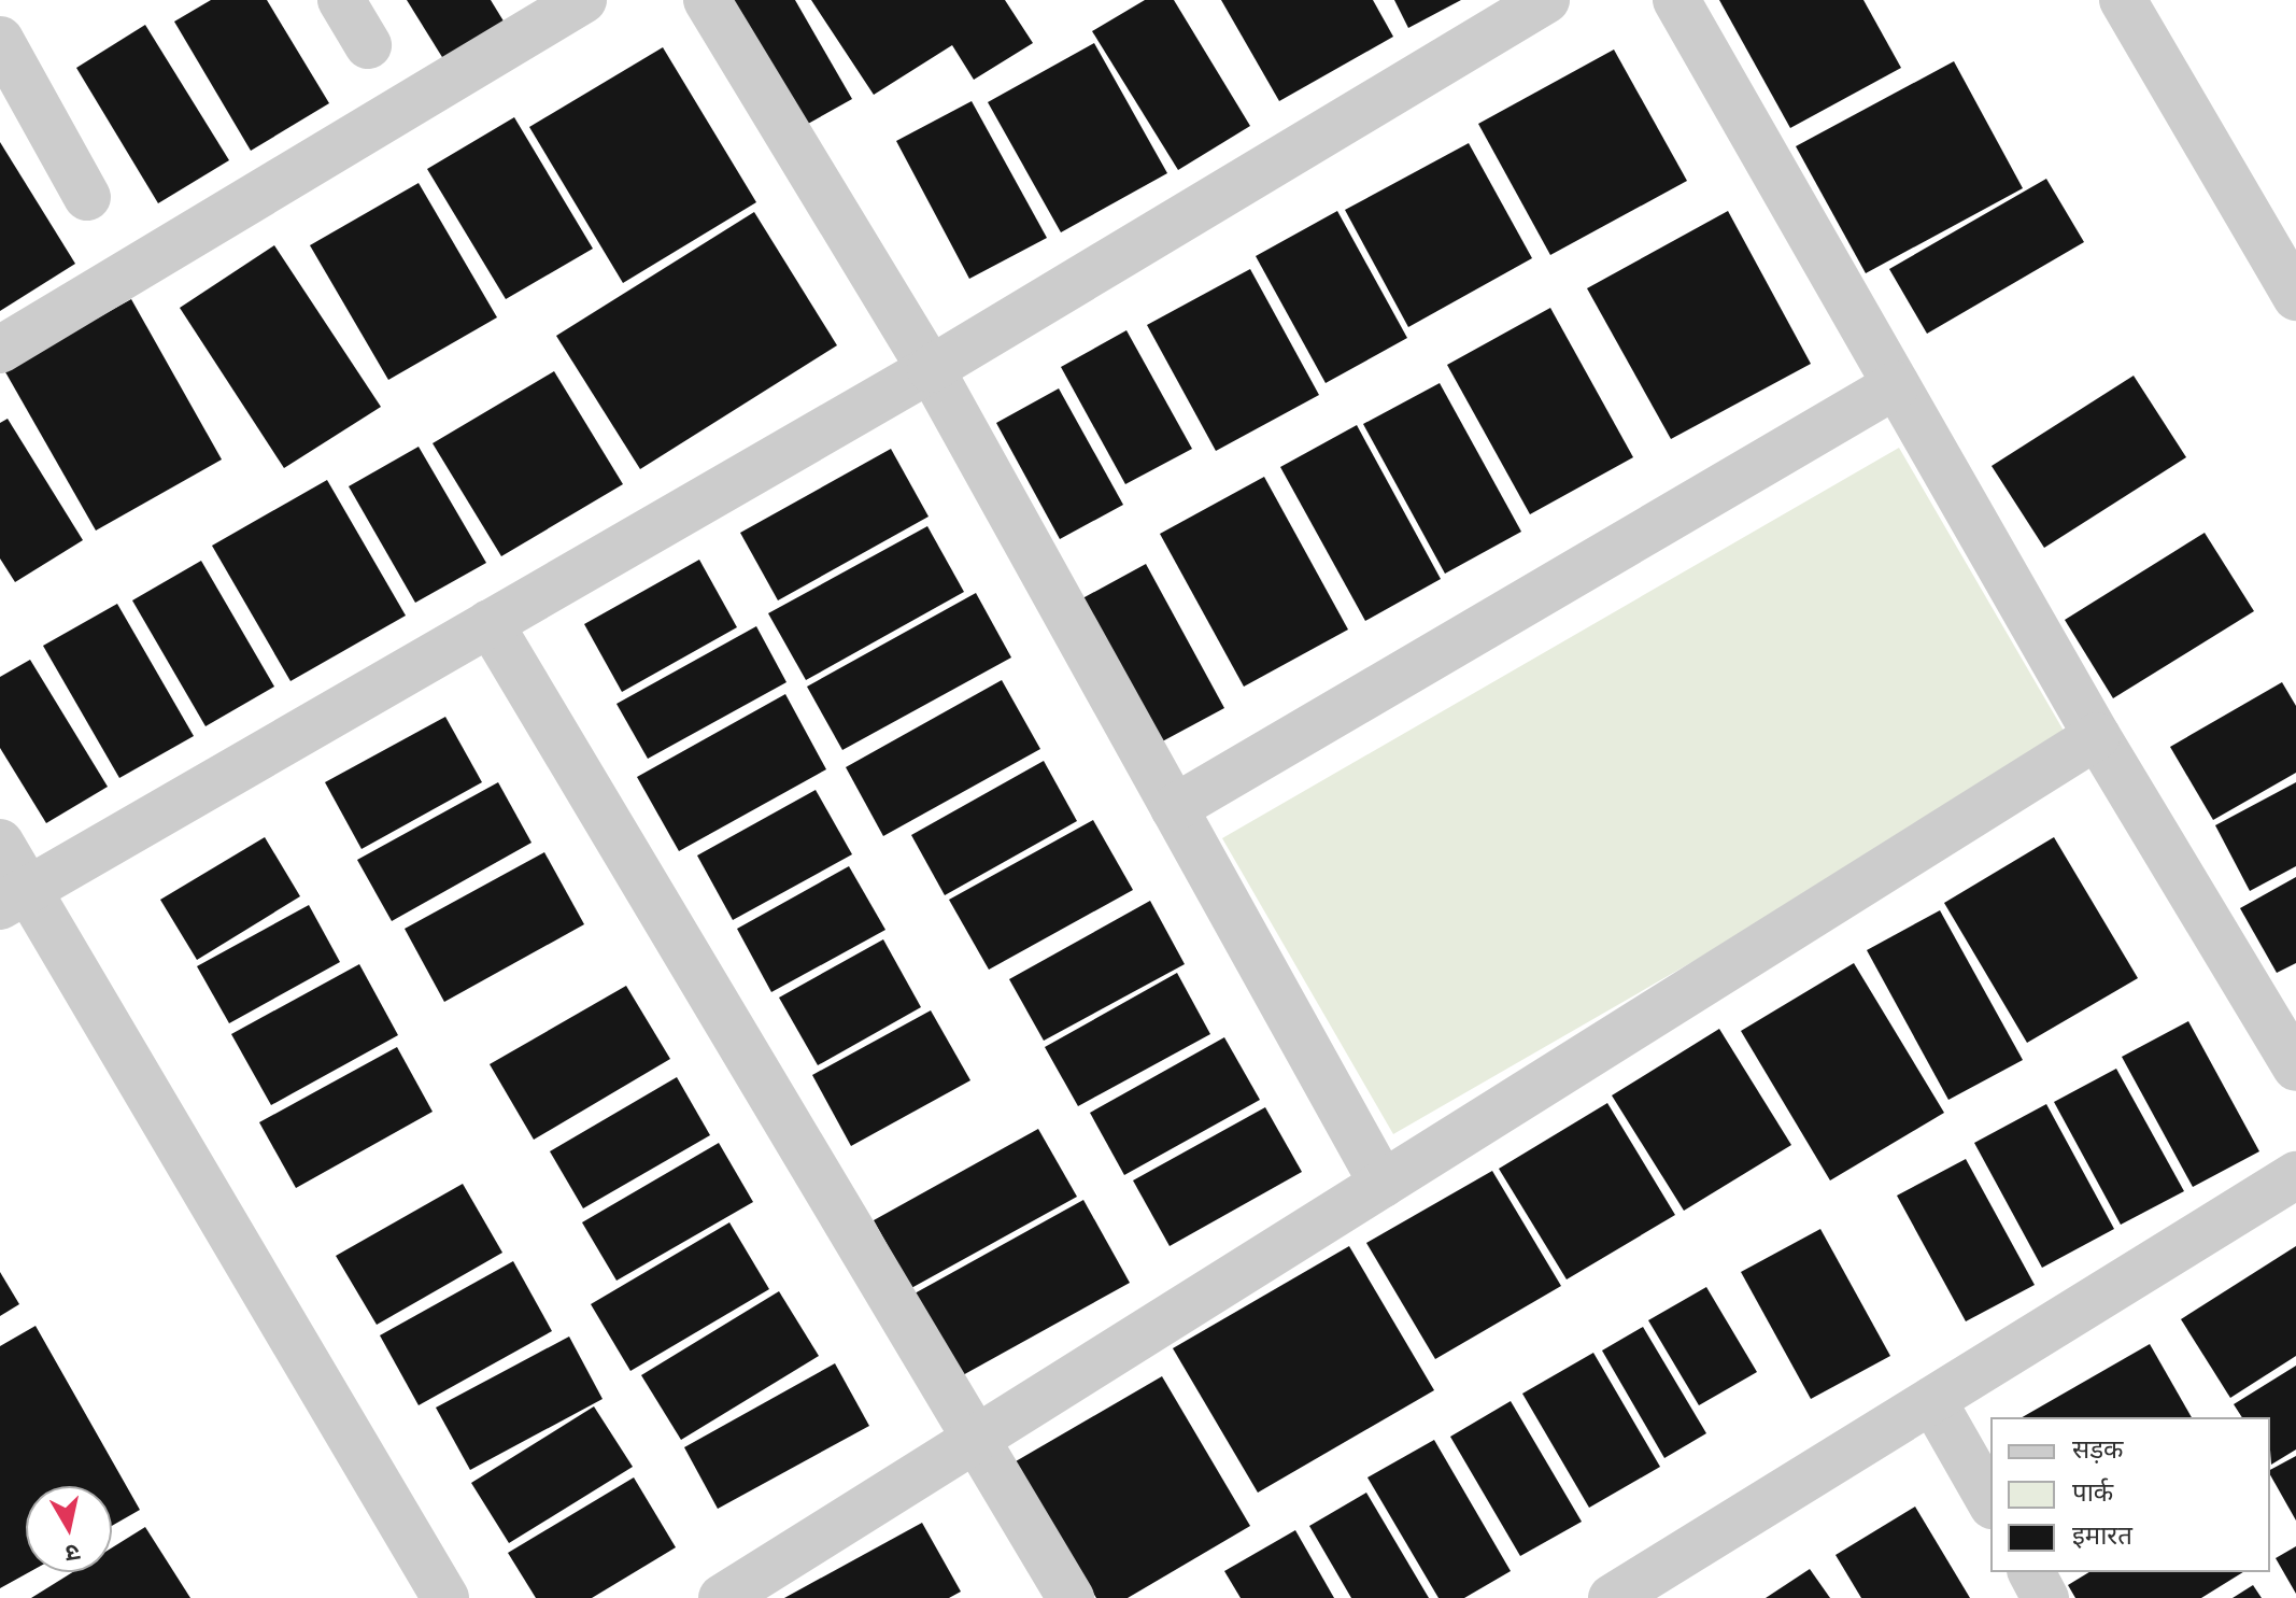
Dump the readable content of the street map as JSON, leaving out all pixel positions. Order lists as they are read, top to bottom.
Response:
{
  "legend": ["सड़क", "पार्क", "इमारत"],
  "north": "bottom"
}
